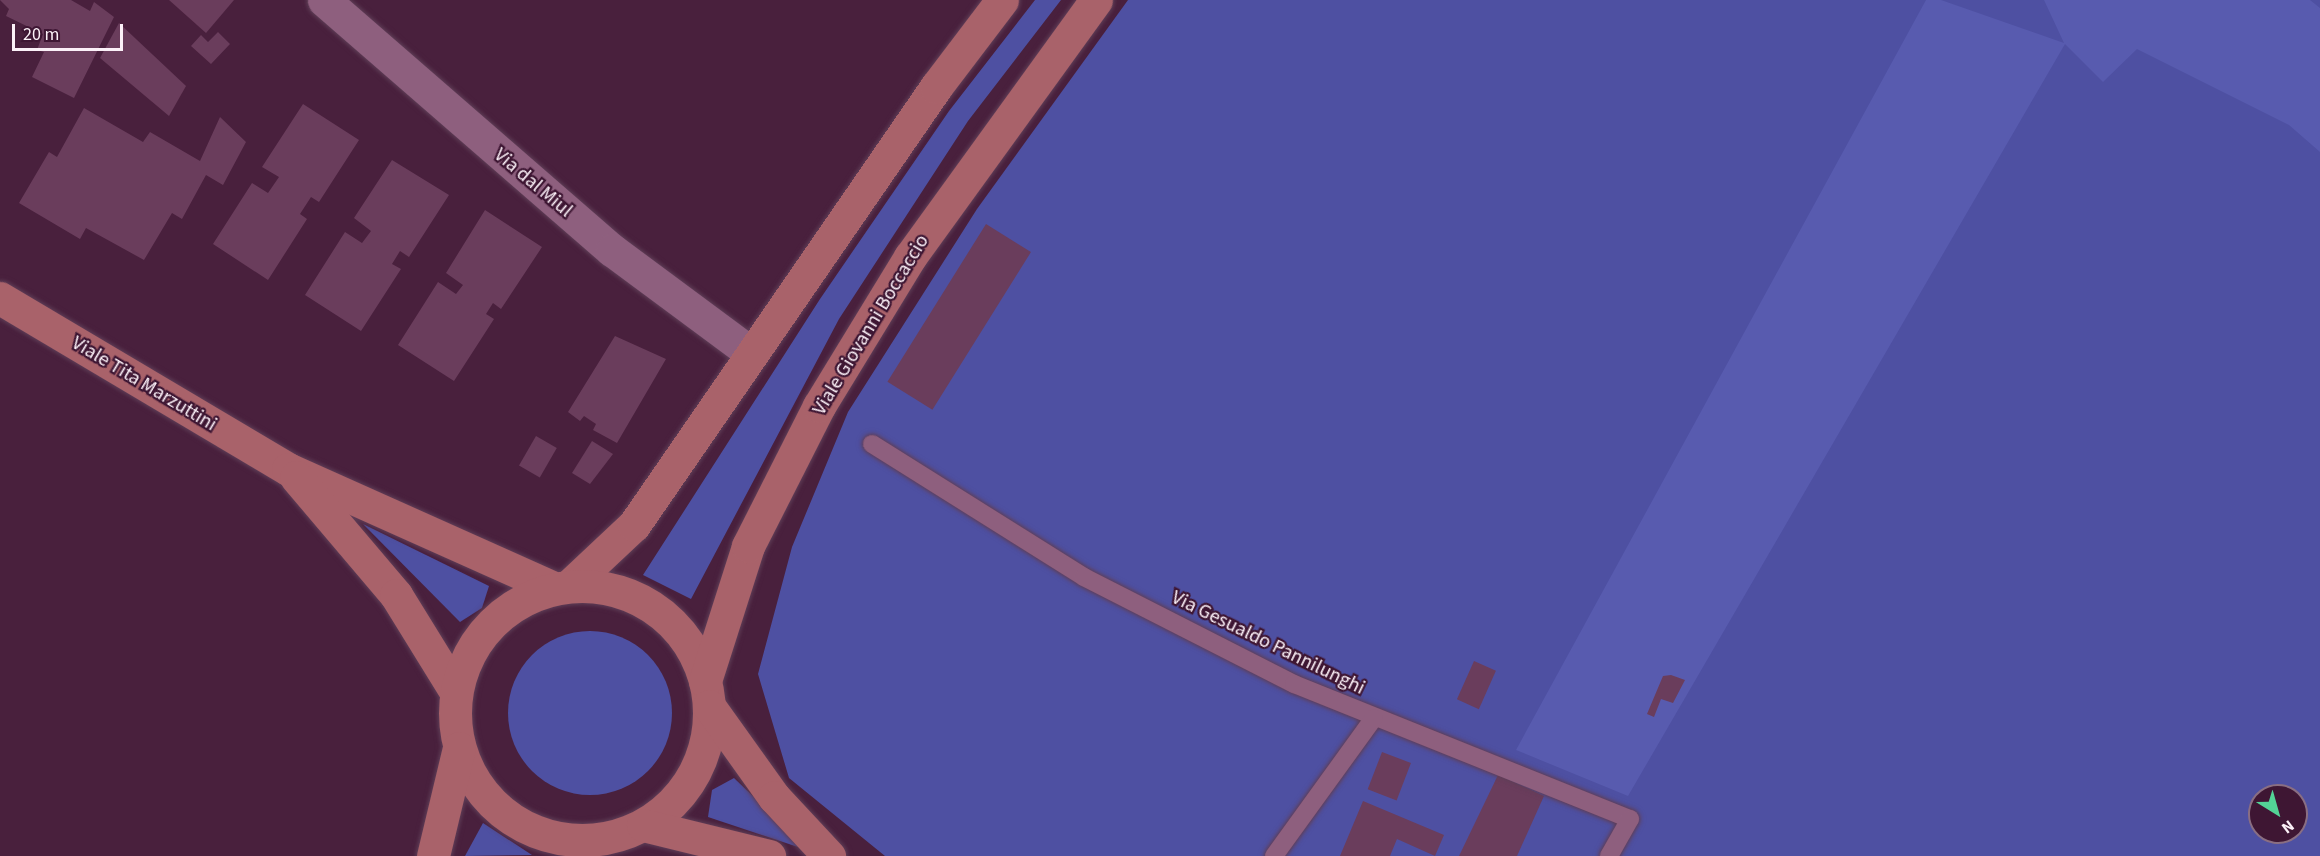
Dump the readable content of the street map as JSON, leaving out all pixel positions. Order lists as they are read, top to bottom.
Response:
{
  "streets": {
    "main road": ["Viale Giovanni Boccaccio", "Viale Tita Marzuttini"],
    "street": ["Via dal Miul"],
    "lane": ["Via Gesualdo Pannilunghi"]
  },
  "scale_bar": "20 m",
  "north": "bottom right"
}
